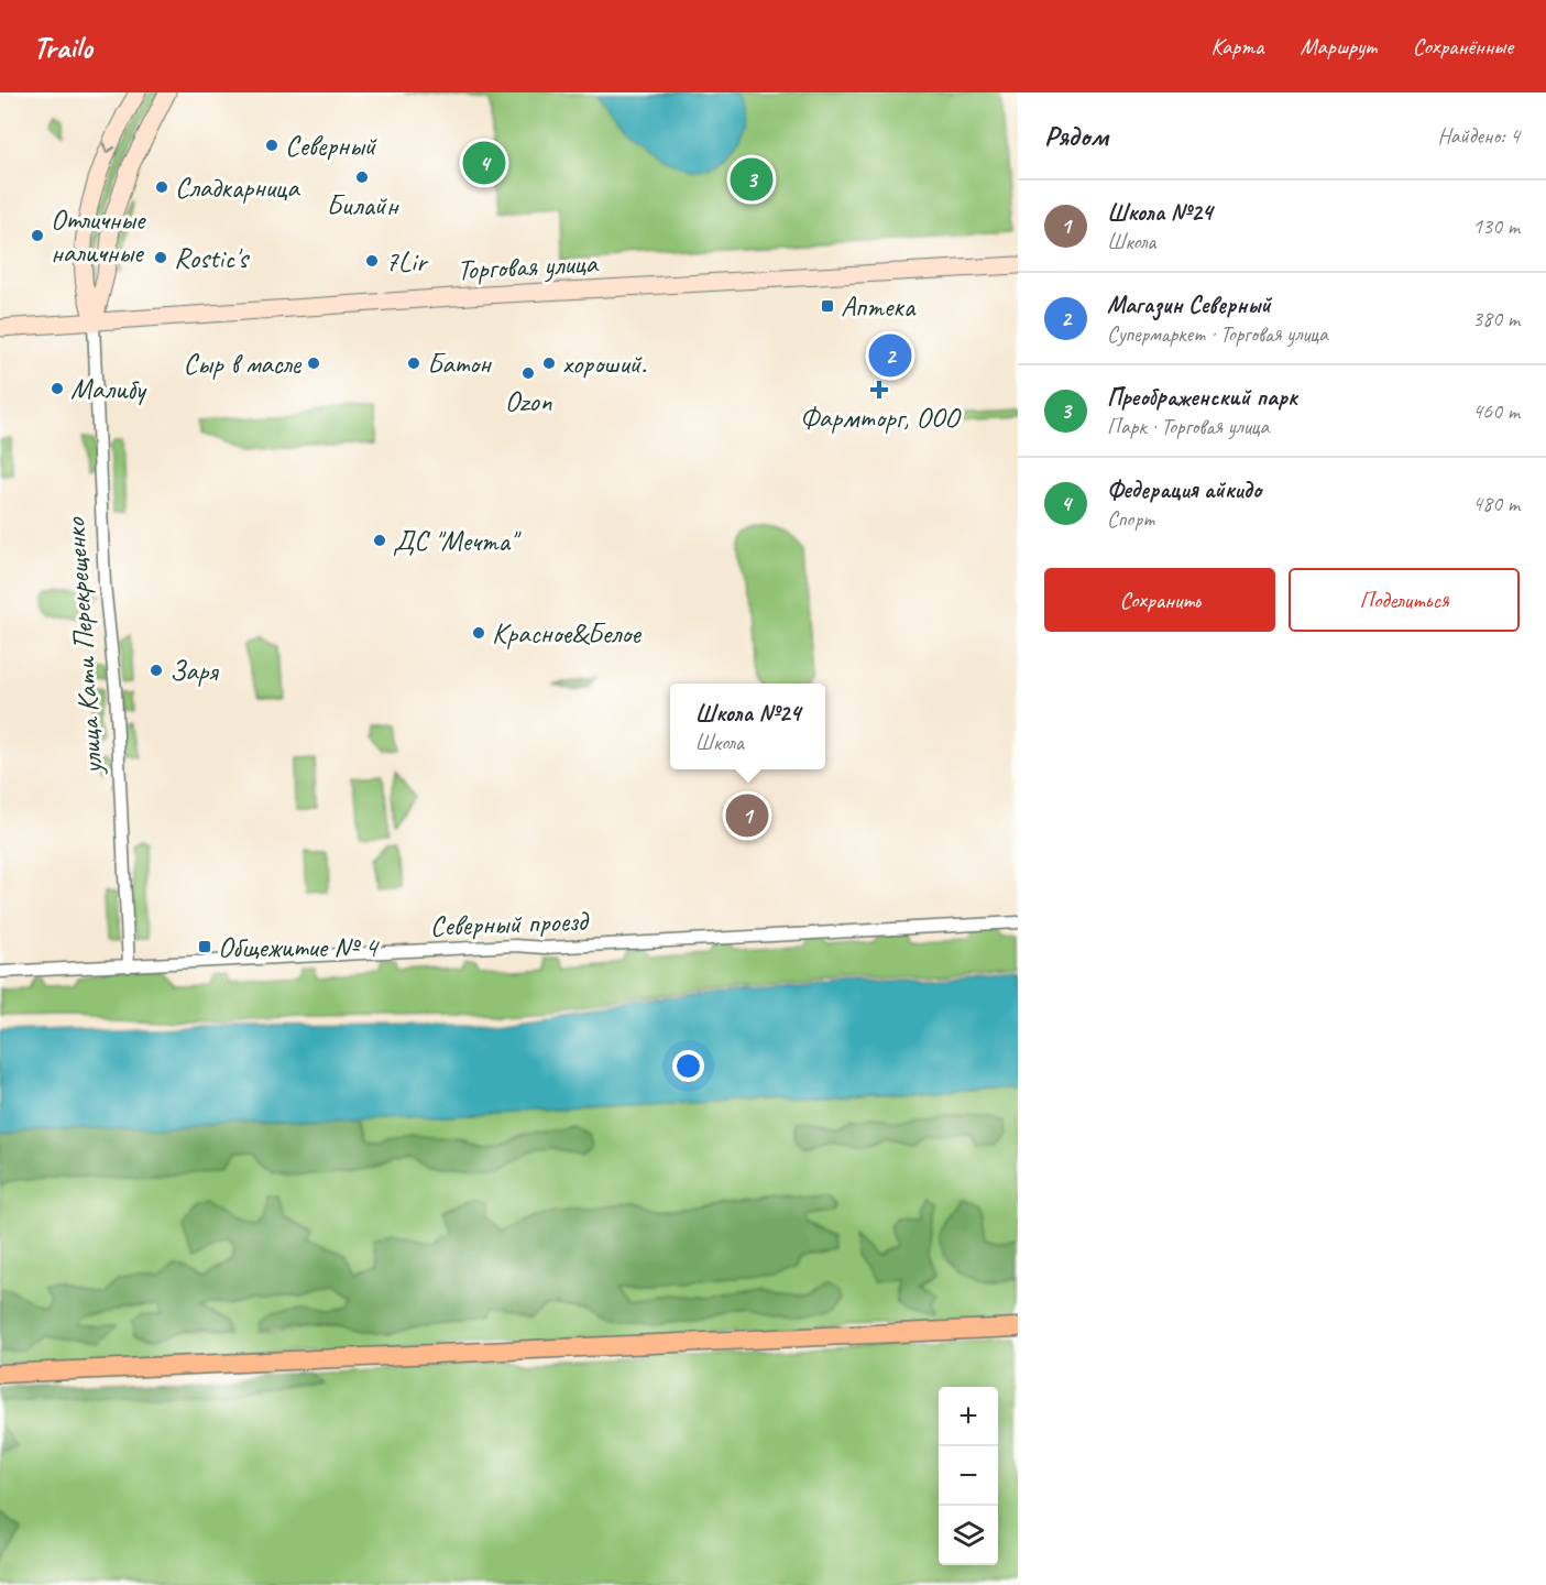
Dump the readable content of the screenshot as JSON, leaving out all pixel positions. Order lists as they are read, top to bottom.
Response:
{
  "streets": {
    "street": ["Торговая улица", "улица Кати Перекрещенко", "Северный проезд"]
  },
  "crossings": [
    ["Торговая улица", "улица Кати Перекрещенко"],
    ["улица Кати Перекрещенко", "Северный проезд"]
  ],
  "places": {
    "other": [
      "Северный",
      "Билайн",
      "Сладкарница",
      "Отличные наличные",
      "Rostic's",
      "7Lir",
      "Сыр в масле",
      "Батон",
      "хороший.",
      "Ozon",
      "Малибу",
      "ДС \"Мечта\"",
      "Красное&Белое",
      "Заря"
    ],
    "transit": ["Аптека", "Общежитие № 4"],
    "health": ["Фармторг, ООО"]
  },
  "page": {
    "header": "Trailo",
    "nav": ["Карта", "Маршрут", "Сохранённые"],
    "heading": ["Рядом", "Найдено: 4"],
    "pins": [
      "4",
      "3",
      "2",
      "1"
    ],
    "list": [
      {
        "mark": "1",
        "name": "Школа №24",
        "note": "Школа",
        "value": "130 m"
      },
      {
        "mark": "2",
        "name": "Магазин Северный",
        "note": "Супермаркет · Торговая улица",
        "value": "380 m"
      },
      {
        "mark": "3",
        "name": "Преображенский парк",
        "note": "Парк · Торговая улица",
        "value": "460 m"
      },
      {
        "mark": "4",
        "name": "Федерация айкидо",
        "note": "Спорт",
        "value": "480 m"
      }
    ],
    "buttons": ["Сохранить", "Поделиться"],
    "popup": ["Школа №24", "Школа"],
    "map_buttons": ["+", "−"]
  }
}
